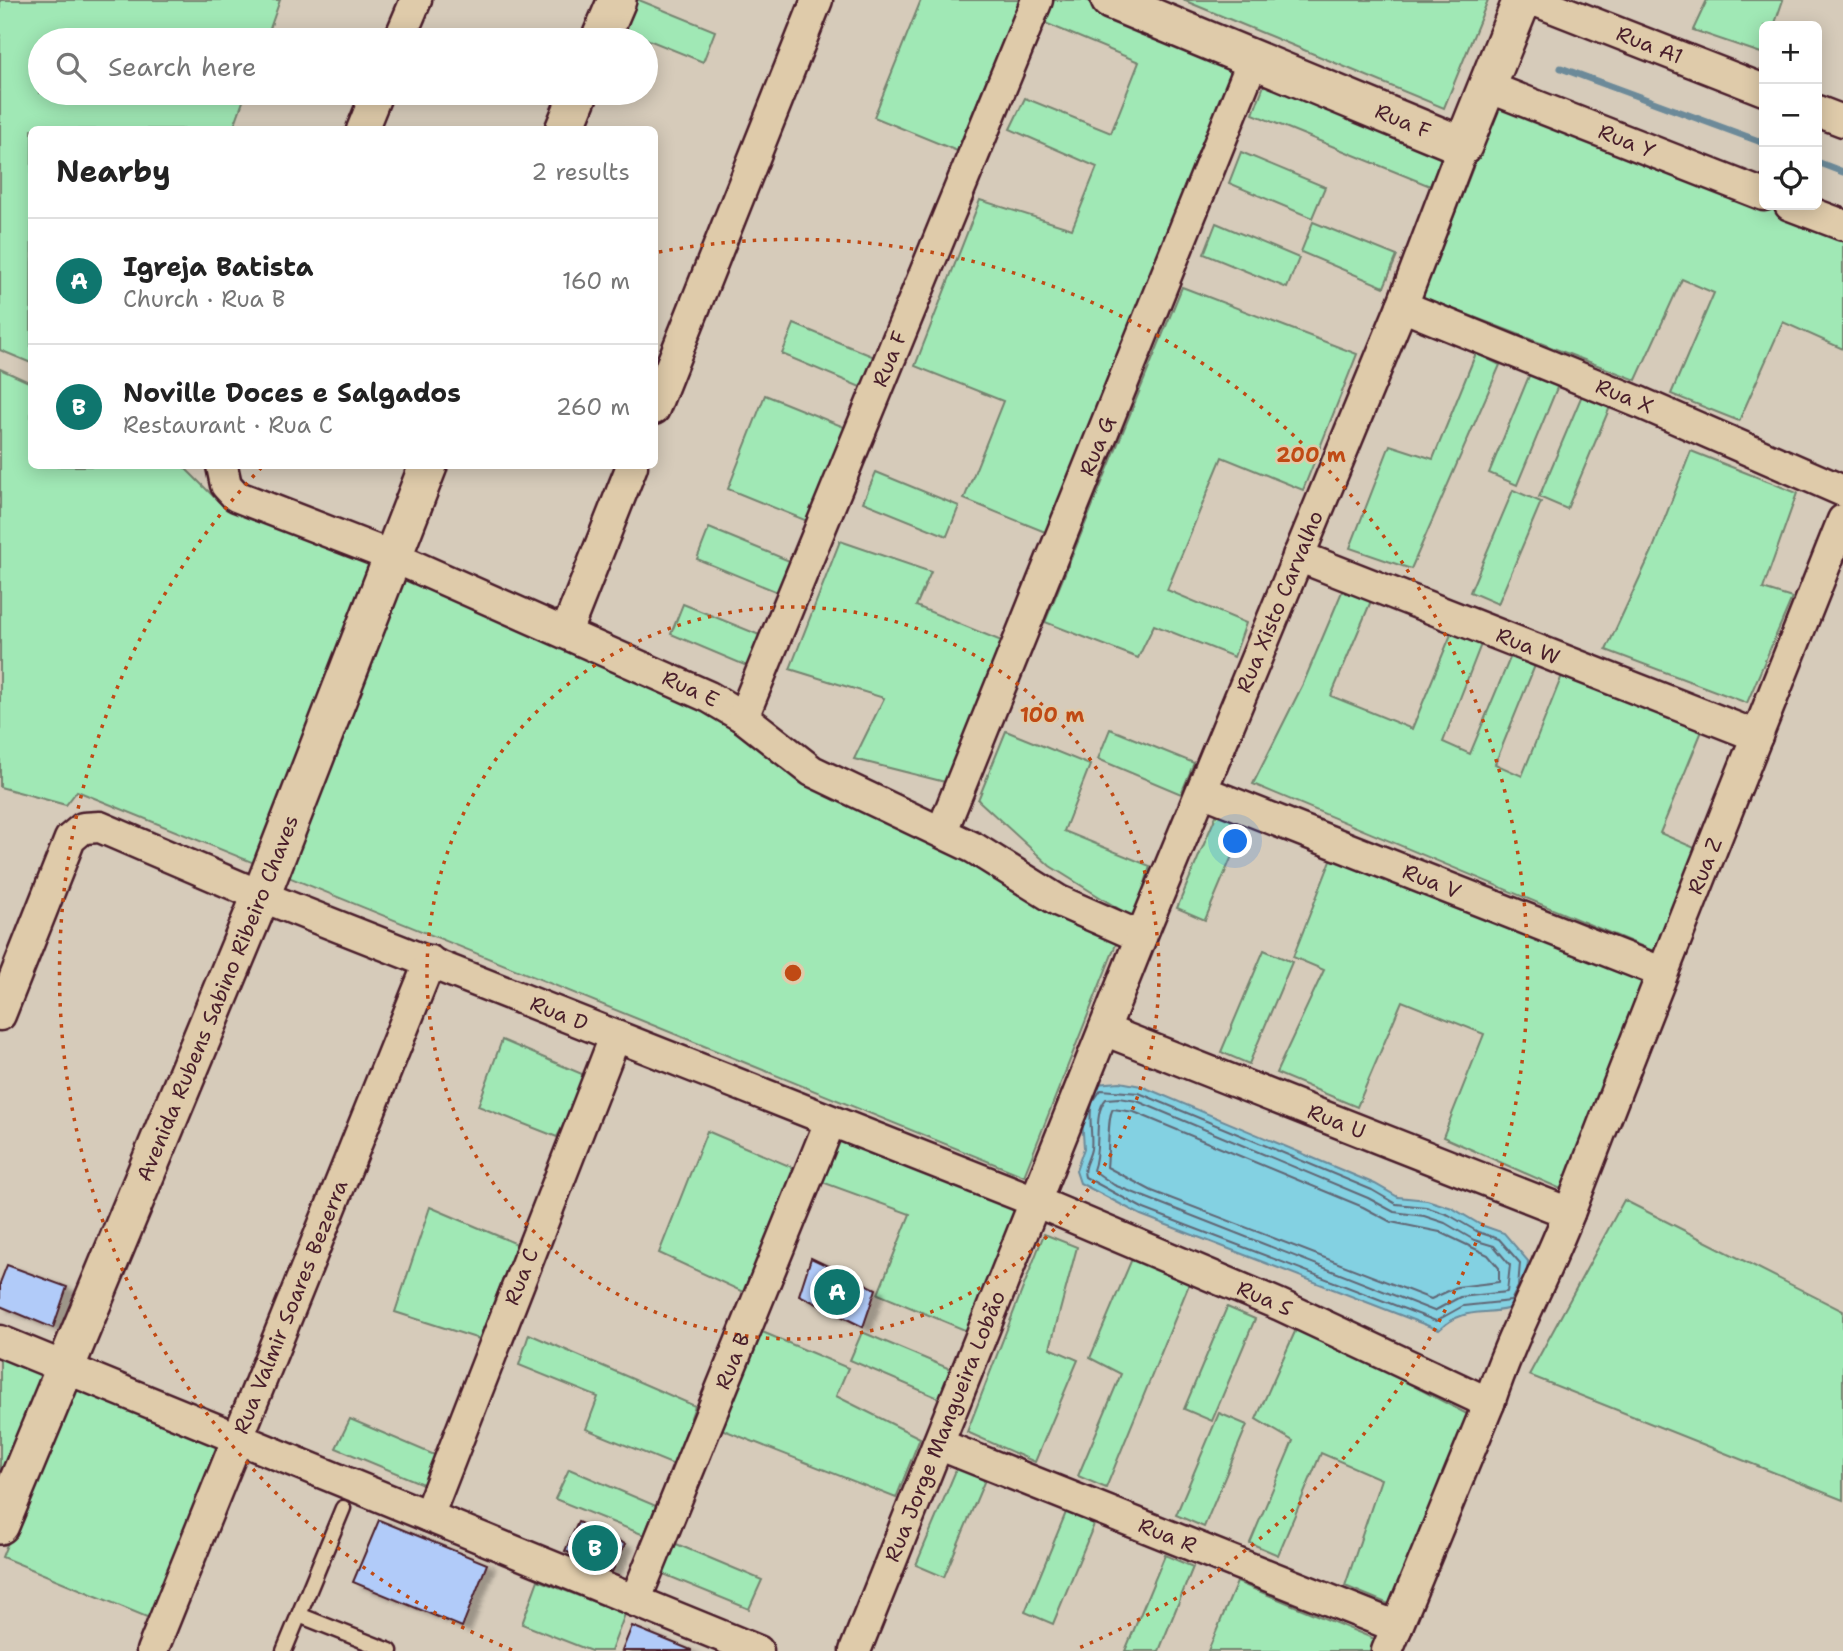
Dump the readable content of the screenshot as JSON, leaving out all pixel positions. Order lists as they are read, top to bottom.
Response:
{
  "streets": {
    "street": [
      "Rua A1",
      "Rua F",
      "Rua Y",
      "Rua X",
      "Rua G",
      "Rua Xisto Carvalho",
      "Rua W",
      "Rua E",
      "Rua Z",
      "Rua V",
      "Avenida Rubens Sabino Ribeiro Chaves",
      "Rua D",
      "Rua U",
      "Rua C",
      "Rua S",
      "Rua Valmir Soares Bezerra",
      "Rua B",
      "Rua Jorge Mangueira Lobão",
      "Rua R"
    ]
  },
  "crossings": [
    ["Rua F", "Rua G"],
    ["Rua F", "Rua Xisto Carvalho"],
    ["Rua F", "Rua E"],
    ["Rua Y", "Rua Xisto Carvalho"],
    ["Rua X", "Rua Xisto Carvalho"],
    ["Rua G", "Rua E"],
    ["Rua Xisto Carvalho", "Rua W"],
    ["Rua Xisto Carvalho", "Rua E"],
    ["Rua Xisto Carvalho", "Rua V"],
    ["Rua Xisto Carvalho", "Rua D"],
    ["Rua Xisto Carvalho", "Rua U"],
    ["Rua Xisto Carvalho", "Rua S"],
    ["Rua Xisto Carvalho", "Rua Jorge Mangueira Lobão"],
    ["Rua W", "Rua Z"],
    ["Rua E", "Avenida Rubens Sabino Ribeiro Chaves"],
    ["Rua Z", "Rua V"],
    ["Rua Z", "Rua U"],
    ["Rua Z", "Rua S"],
    ["Rua Z", "Rua R"],
    ["Avenida Rubens Sabino Ribeiro Chaves", "Rua D"],
    ["Rua D", "Rua C"],
    ["Rua D", "Rua S"],
    ["Rua D", "Rua Valmir Soares Bezerra"],
    ["Rua D", "Rua B"],
    ["Rua D", "Rua Jorge Mangueira Lobão"],
    ["Rua S", "Rua Jorge Mangueira Lobão"],
    ["Rua Jorge Mangueira Lobão", "Rua R"]
  ],
  "page": {
    "map_buttons": ["+", "−"],
    "search": "Search here",
    "heading": ["Nearby", "2 results"],
    "list": [
      {
        "mark": "A",
        "name": "Igreja Batista",
        "note": "Church · Rua B",
        "value": "160 m"
      },
      {
        "mark": "B",
        "name": "Noville Doces e Salgados",
        "note": "Restaurant · Rua C",
        "value": "260 m"
      }
    ],
    "pins": ["A", "B"]
  },
  "rings": ["200 m", "100 m"]
}
